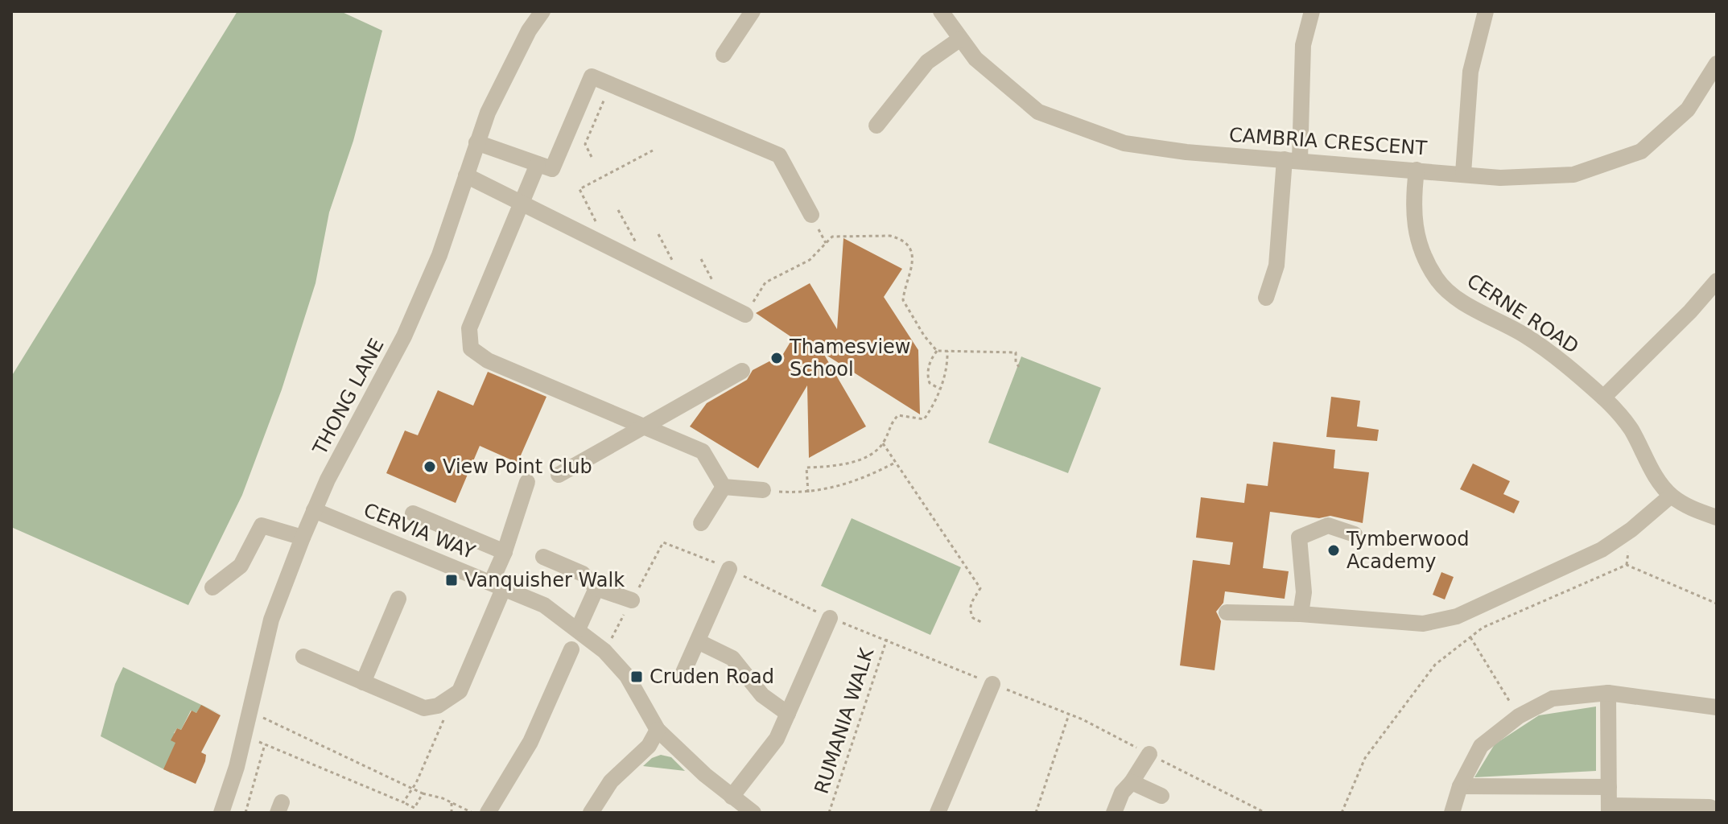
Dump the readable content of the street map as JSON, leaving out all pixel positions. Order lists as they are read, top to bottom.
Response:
{
  "streets": {
    "street": [
      "CAMBRIA CRESCENT",
      "CERNE ROAD",
      "THONG LANE",
      "CERVIA WAY"
    ],
    "path": ["RUMANIA WALK"]
  },
  "crossings": [
    ["CAMBRIA CRESCENT", "CERNE ROAD"],
    ["THONG LANE", "CERVIA WAY"]
  ],
  "places": {
    "other": ["Thamesview School", "View Point Club", "Tymberwood Academy"],
    "transit": ["Vanquisher Walk", "Cruden Road"]
  }
}
